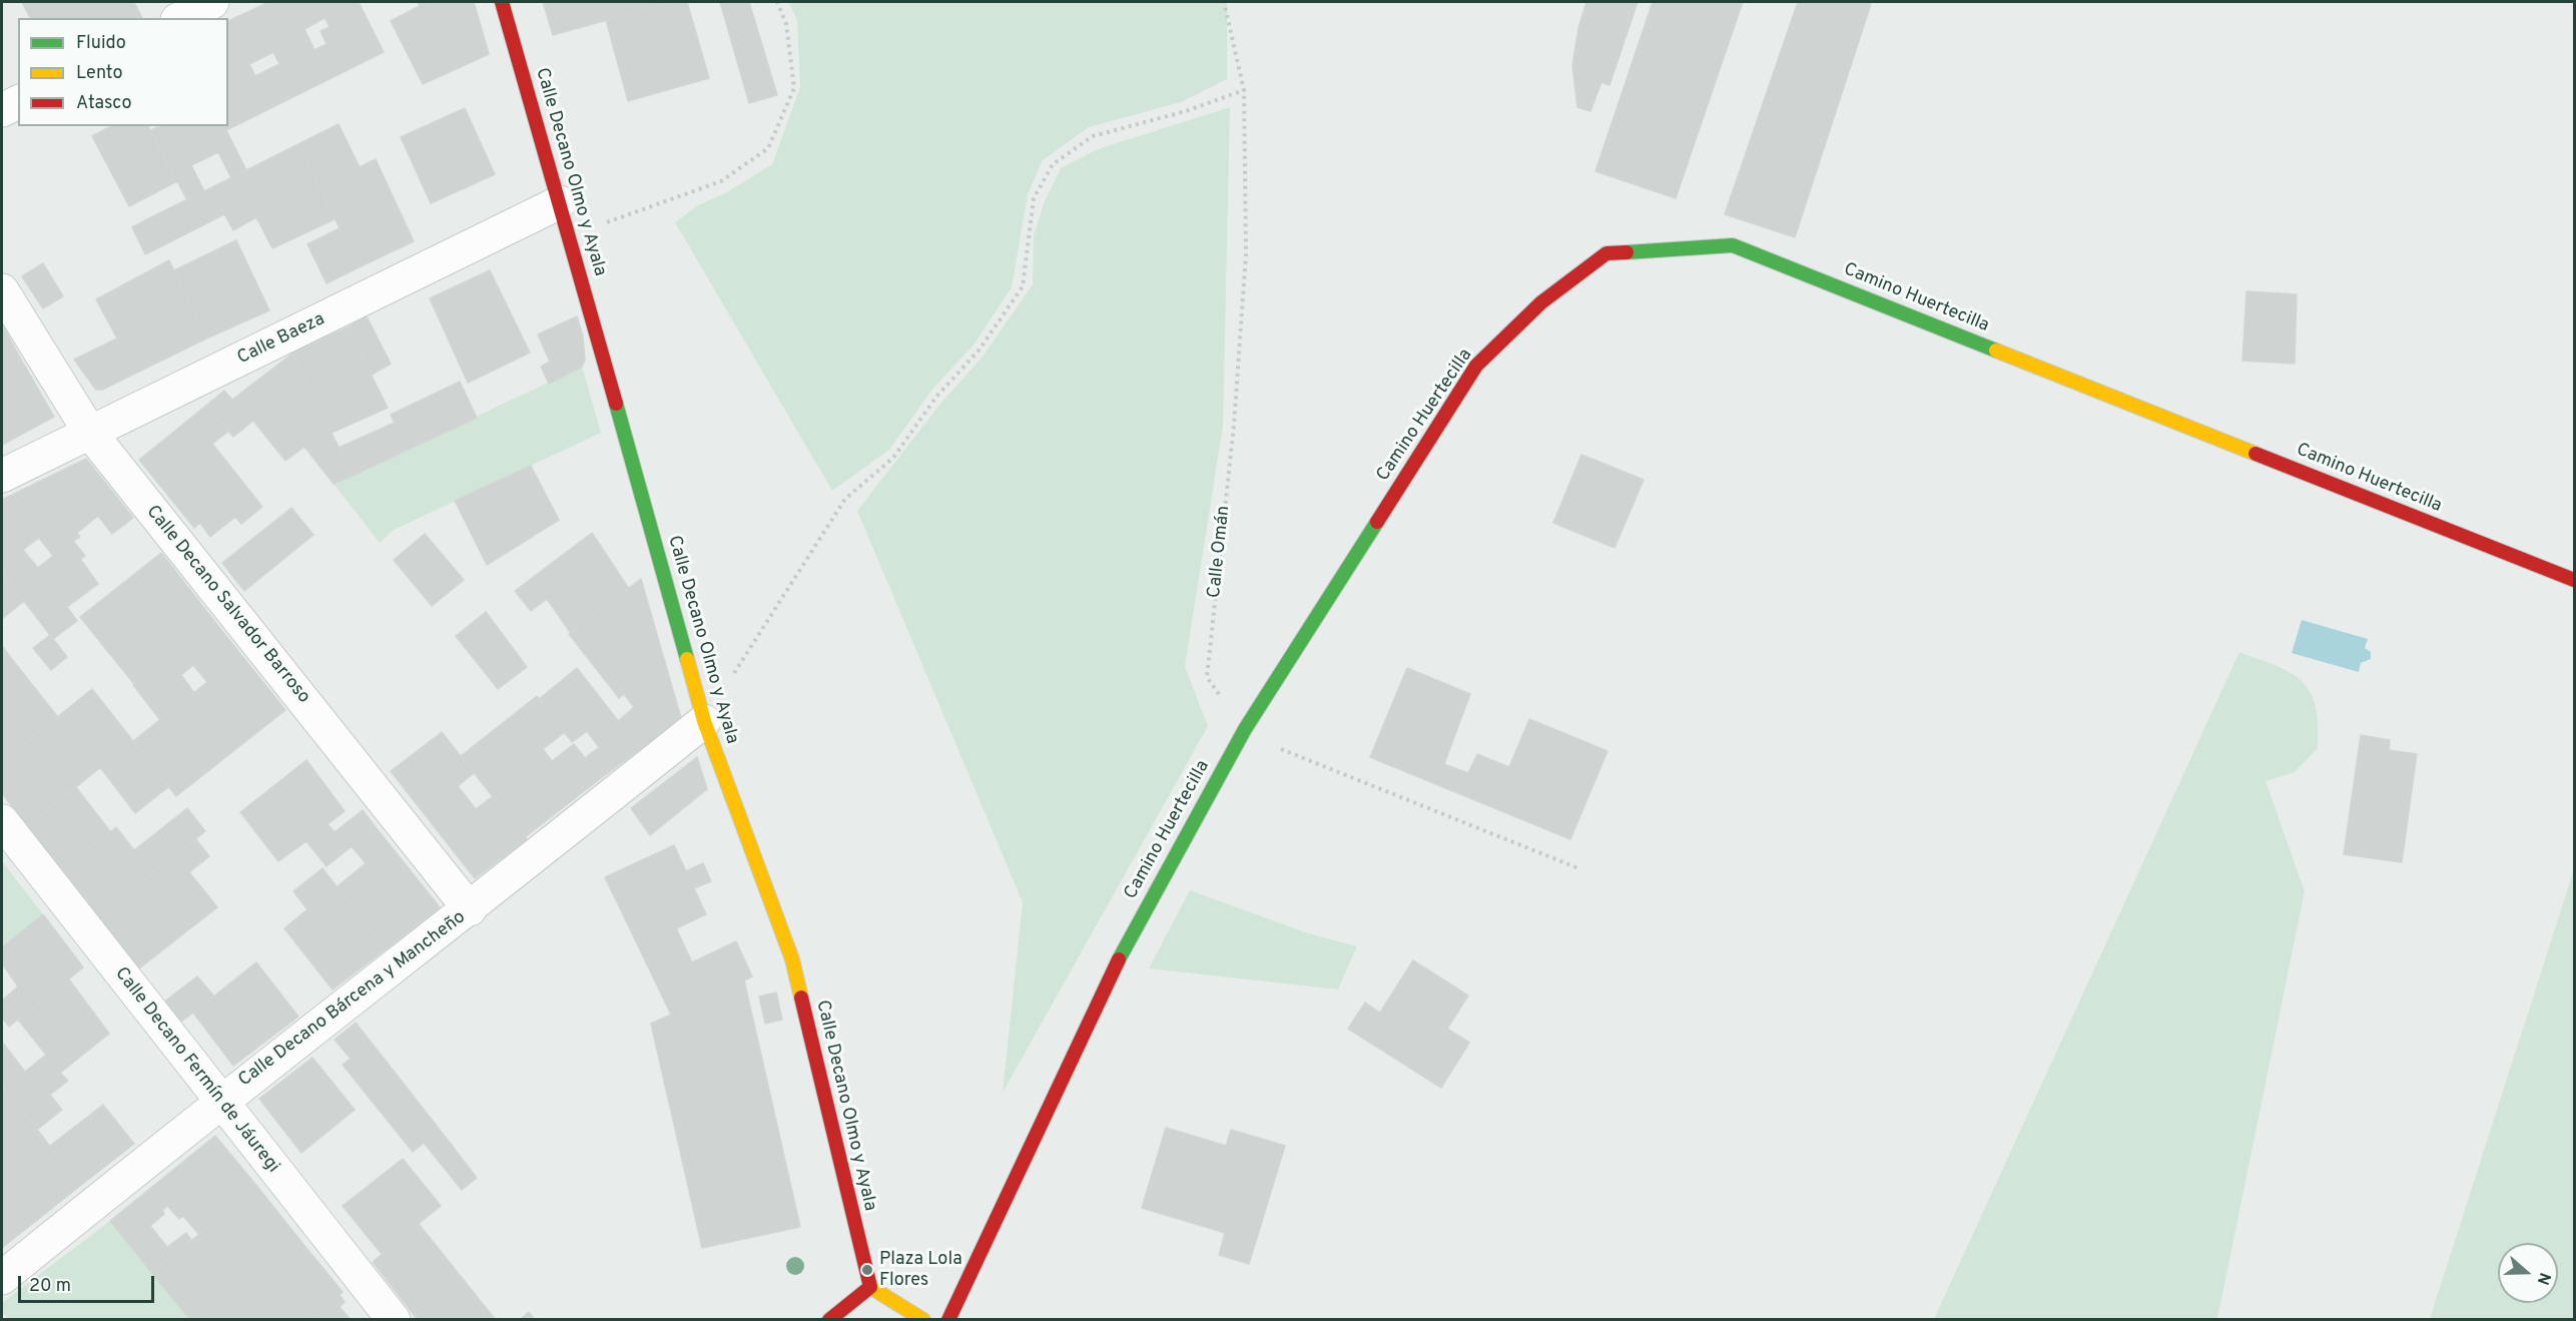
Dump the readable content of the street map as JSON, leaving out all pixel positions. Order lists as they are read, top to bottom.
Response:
{
  "streets": {
    "street": [
      "Calle Decano Olmo y Ayala",
      "Camino Huertecilla",
      "Calle Baeza",
      "Calle Decano Salvador Barroso",
      "Calle Decano Bárcena y Mancheño",
      "Calle Decano Fermín de Jáuregi"
    ],
    "path": ["Calle Omán"]
  },
  "crossings": [
    ["Calle Decano Olmo y Ayala", "Calle Baeza"],
    ["Calle Decano Olmo y Ayala", "Calle Decano Bárcena y Mancheño"],
    ["Camino Huertecilla", "Calle Omán"],
    ["Calle Baeza", "Calle Decano Salvador Barroso"],
    ["Calle Decano Salvador Barroso", "Calle Decano Bárcena y Mancheño"],
    ["Calle Decano Bárcena y Mancheño", "Calle Decano Fermín de Jáuregi"]
  ],
  "places": ["Plaza Lola Flores"],
  "legend": ["Fluido", "Lento", "Atasco"],
  "scale_bar": "20 m",
  "north": "right"
}
